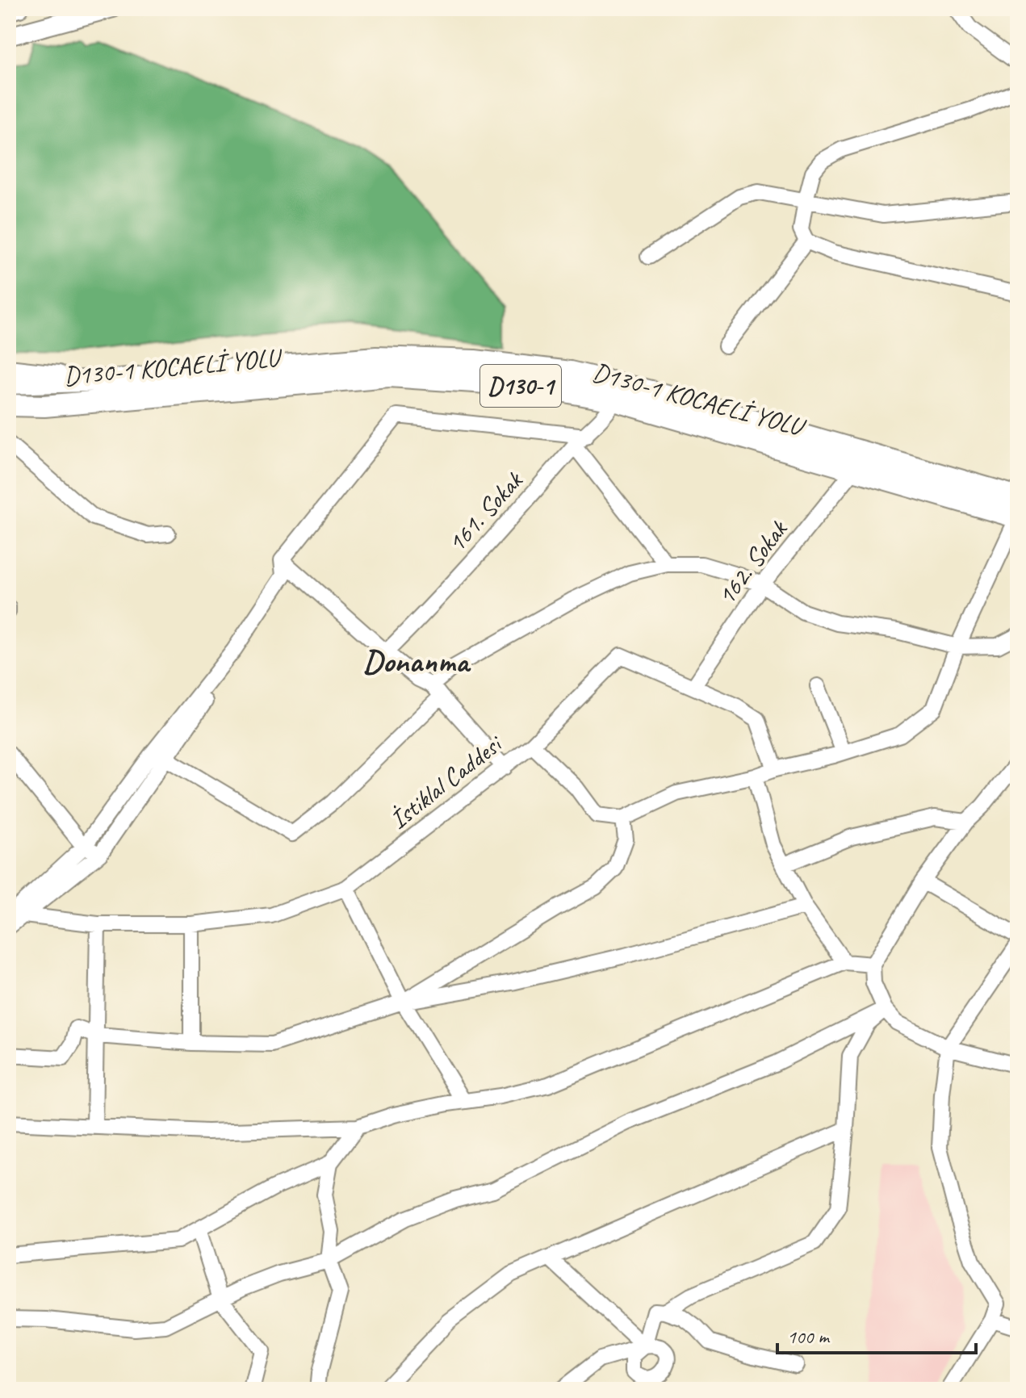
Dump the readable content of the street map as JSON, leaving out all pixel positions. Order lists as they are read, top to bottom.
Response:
{
  "streets": {
    "highway": ["D130-1 KOCAELİ YOLU", "D130-1"],
    "street": ["161. Sokak", "162. Sokak", "İstiklal Caddesi"]
  },
  "crossings": [
    ["D130-1 KOCAELİ YOLU", "161. Sokak"],
    ["D130-1 KOCAELİ YOLU", "162. Sokak"]
  ],
  "districts": ["Donanma"],
  "scale_bar": "100 m"
}
